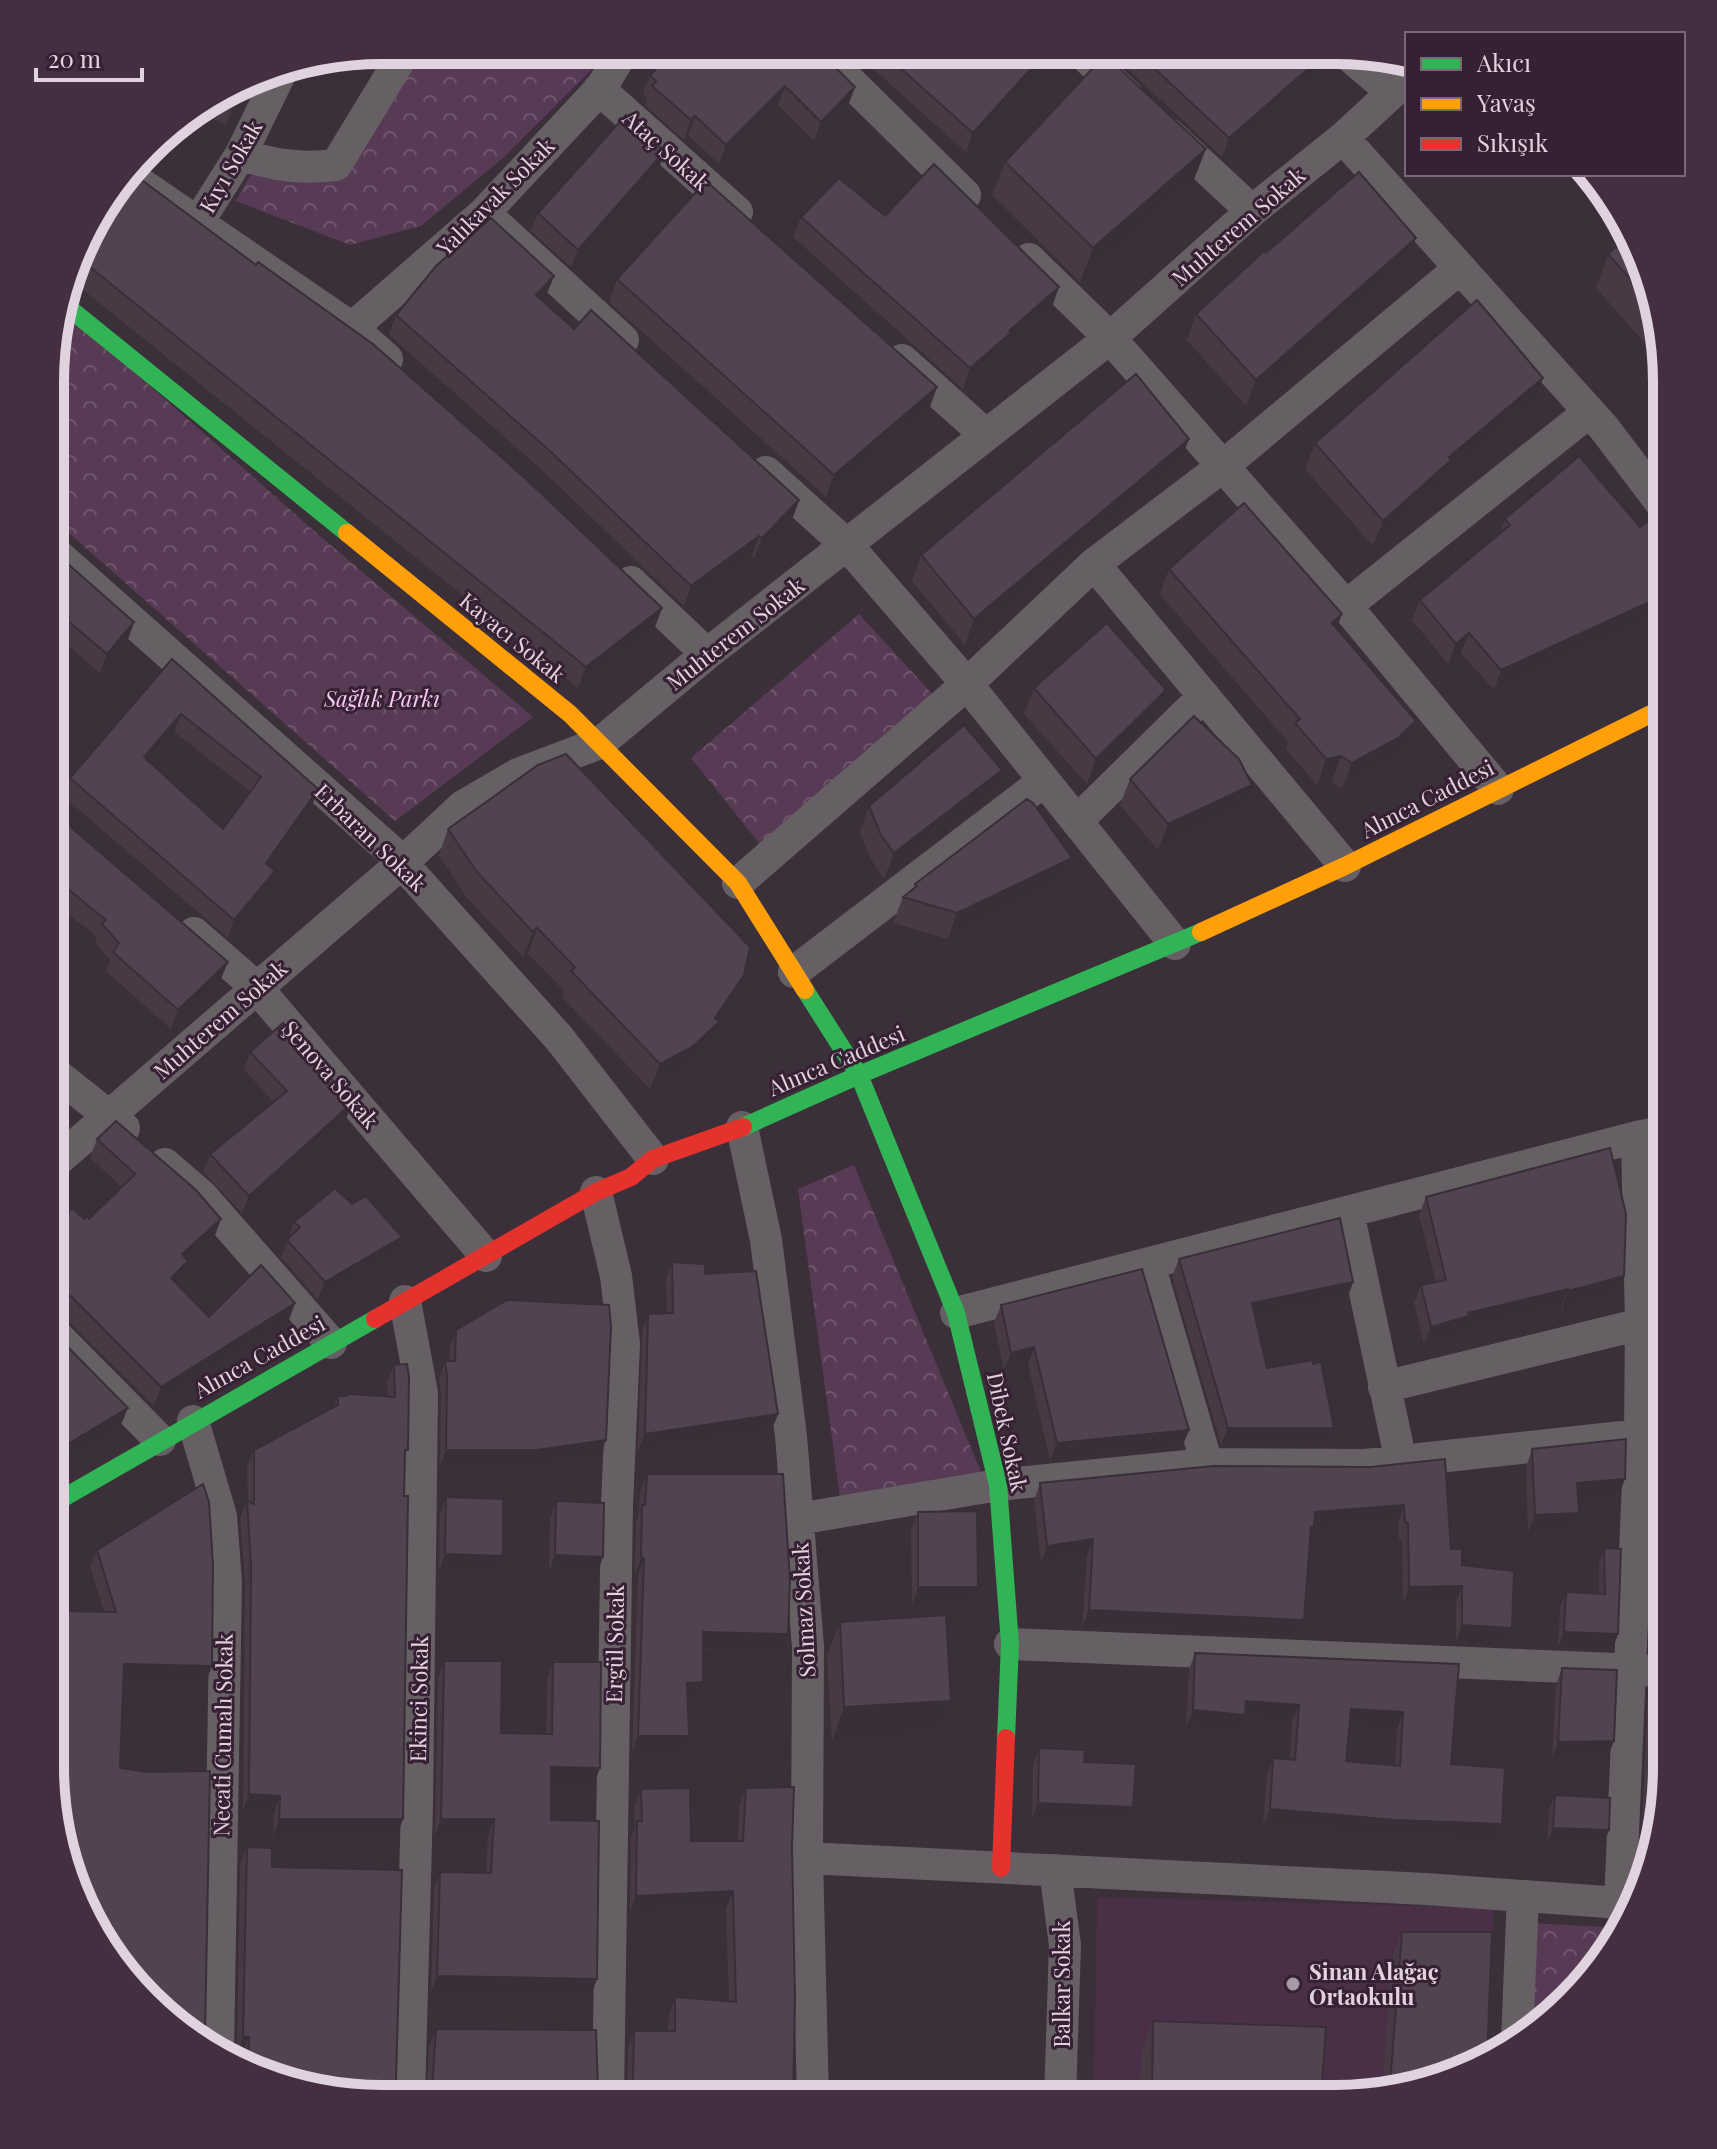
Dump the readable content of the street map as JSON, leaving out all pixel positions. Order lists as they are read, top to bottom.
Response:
{
  "streets": {
    "street": [
      "Ataç Sokak",
      "Kıyı Sokak",
      "Yalıkavak Sokak",
      "Muhterem Sokak",
      "Kayacı Sokak",
      "Alınca Caddesi",
      "Erbaran Sokak",
      "Şenova Sokak",
      "Dibek Sokak",
      "Solmaz Sokak",
      "Ergül Sokak",
      "Ekinci Sokak",
      "Necati Cumalı Sokak",
      "Balkar Sokak"
    ]
  },
  "crossings": [
    ["Ataç Sokak", "Yalıkavak Sokak"],
    ["Muhterem Sokak", "Kayacı Sokak"],
    ["Muhterem Sokak", "Erbaran Sokak"],
    ["Muhterem Sokak", "Şenova Sokak"],
    ["Kayacı Sokak", "Alınca Caddesi"],
    ["Kayacı Sokak", "Dibek Sokak"],
    ["Alınca Caddesi", "Erbaran Sokak"],
    ["Alınca Caddesi", "Şenova Sokak"],
    ["Alınca Caddesi", "Dibek Sokak"],
    ["Alınca Caddesi", "Solmaz Sokak"],
    ["Alınca Caddesi", "Ergül Sokak"],
    ["Alınca Caddesi", "Ekinci Sokak"],
    ["Alınca Caddesi", "Necati Cumalı Sokak"]
  ],
  "parks": ["Sağlık Parkı"],
  "places": ["Sinan Alağaç Ortaokulu"],
  "legend": ["Akıcı", "Yavaş", "Sıkışık"],
  "scale_bar": "20 m"
}
